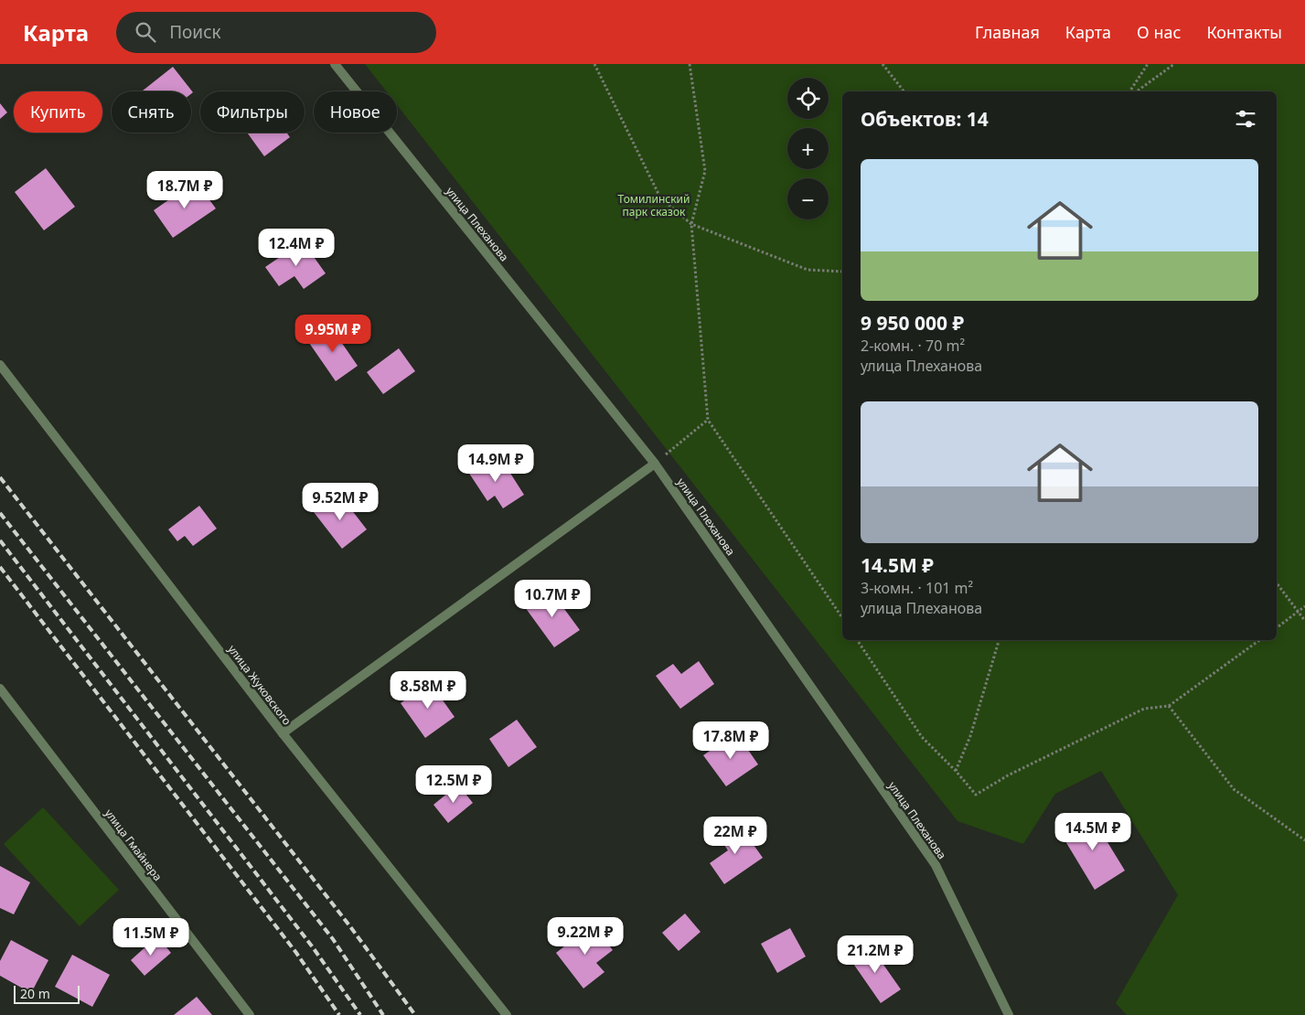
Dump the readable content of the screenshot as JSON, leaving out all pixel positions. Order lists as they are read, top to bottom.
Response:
{
  "streets": {
    "street": ["улица Плеханова", "улица Жуковского", "улица Гмайнера"]
  },
  "parks": ["Томилинский парк сказок"],
  "scale_bar": "20 m",
  "page": {
    "header": "Карта",
    "search": "Поиск",
    "nav": [
      "Главная",
      "Карта",
      "О нас",
      "Контакты"
    ],
    "map_buttons": ["+", "−"],
    "chip": [
      "Купить",
      "Снять",
      "Фильтры",
      "Новое"
    ],
    "heading": "Объектов: 14",
    "list": [
      {
        "name": "9 950 000 ₽",
        "note": "2-комн. · 70 m² · улица Плеханова"
      },
      {
        "name": "14.5M ₽",
        "note": "3-комн. · 101 m² · улица Плеханова"
      }
    ],
    "price": [
      "18.7M ₽",
      "12.4M ₽",
      "9.95M ₽",
      "14.9M ₽",
      "9.52M ₽",
      "10.7M ₽",
      "8.58M ₽",
      "17.8M ₽",
      "12.5M ₽",
      "14.5M ₽",
      "22M ₽",
      "9.22M ₽",
      "11.5M ₽",
      "21.2M ₽"
    ],
    "scale": "20 m"
  }
}
